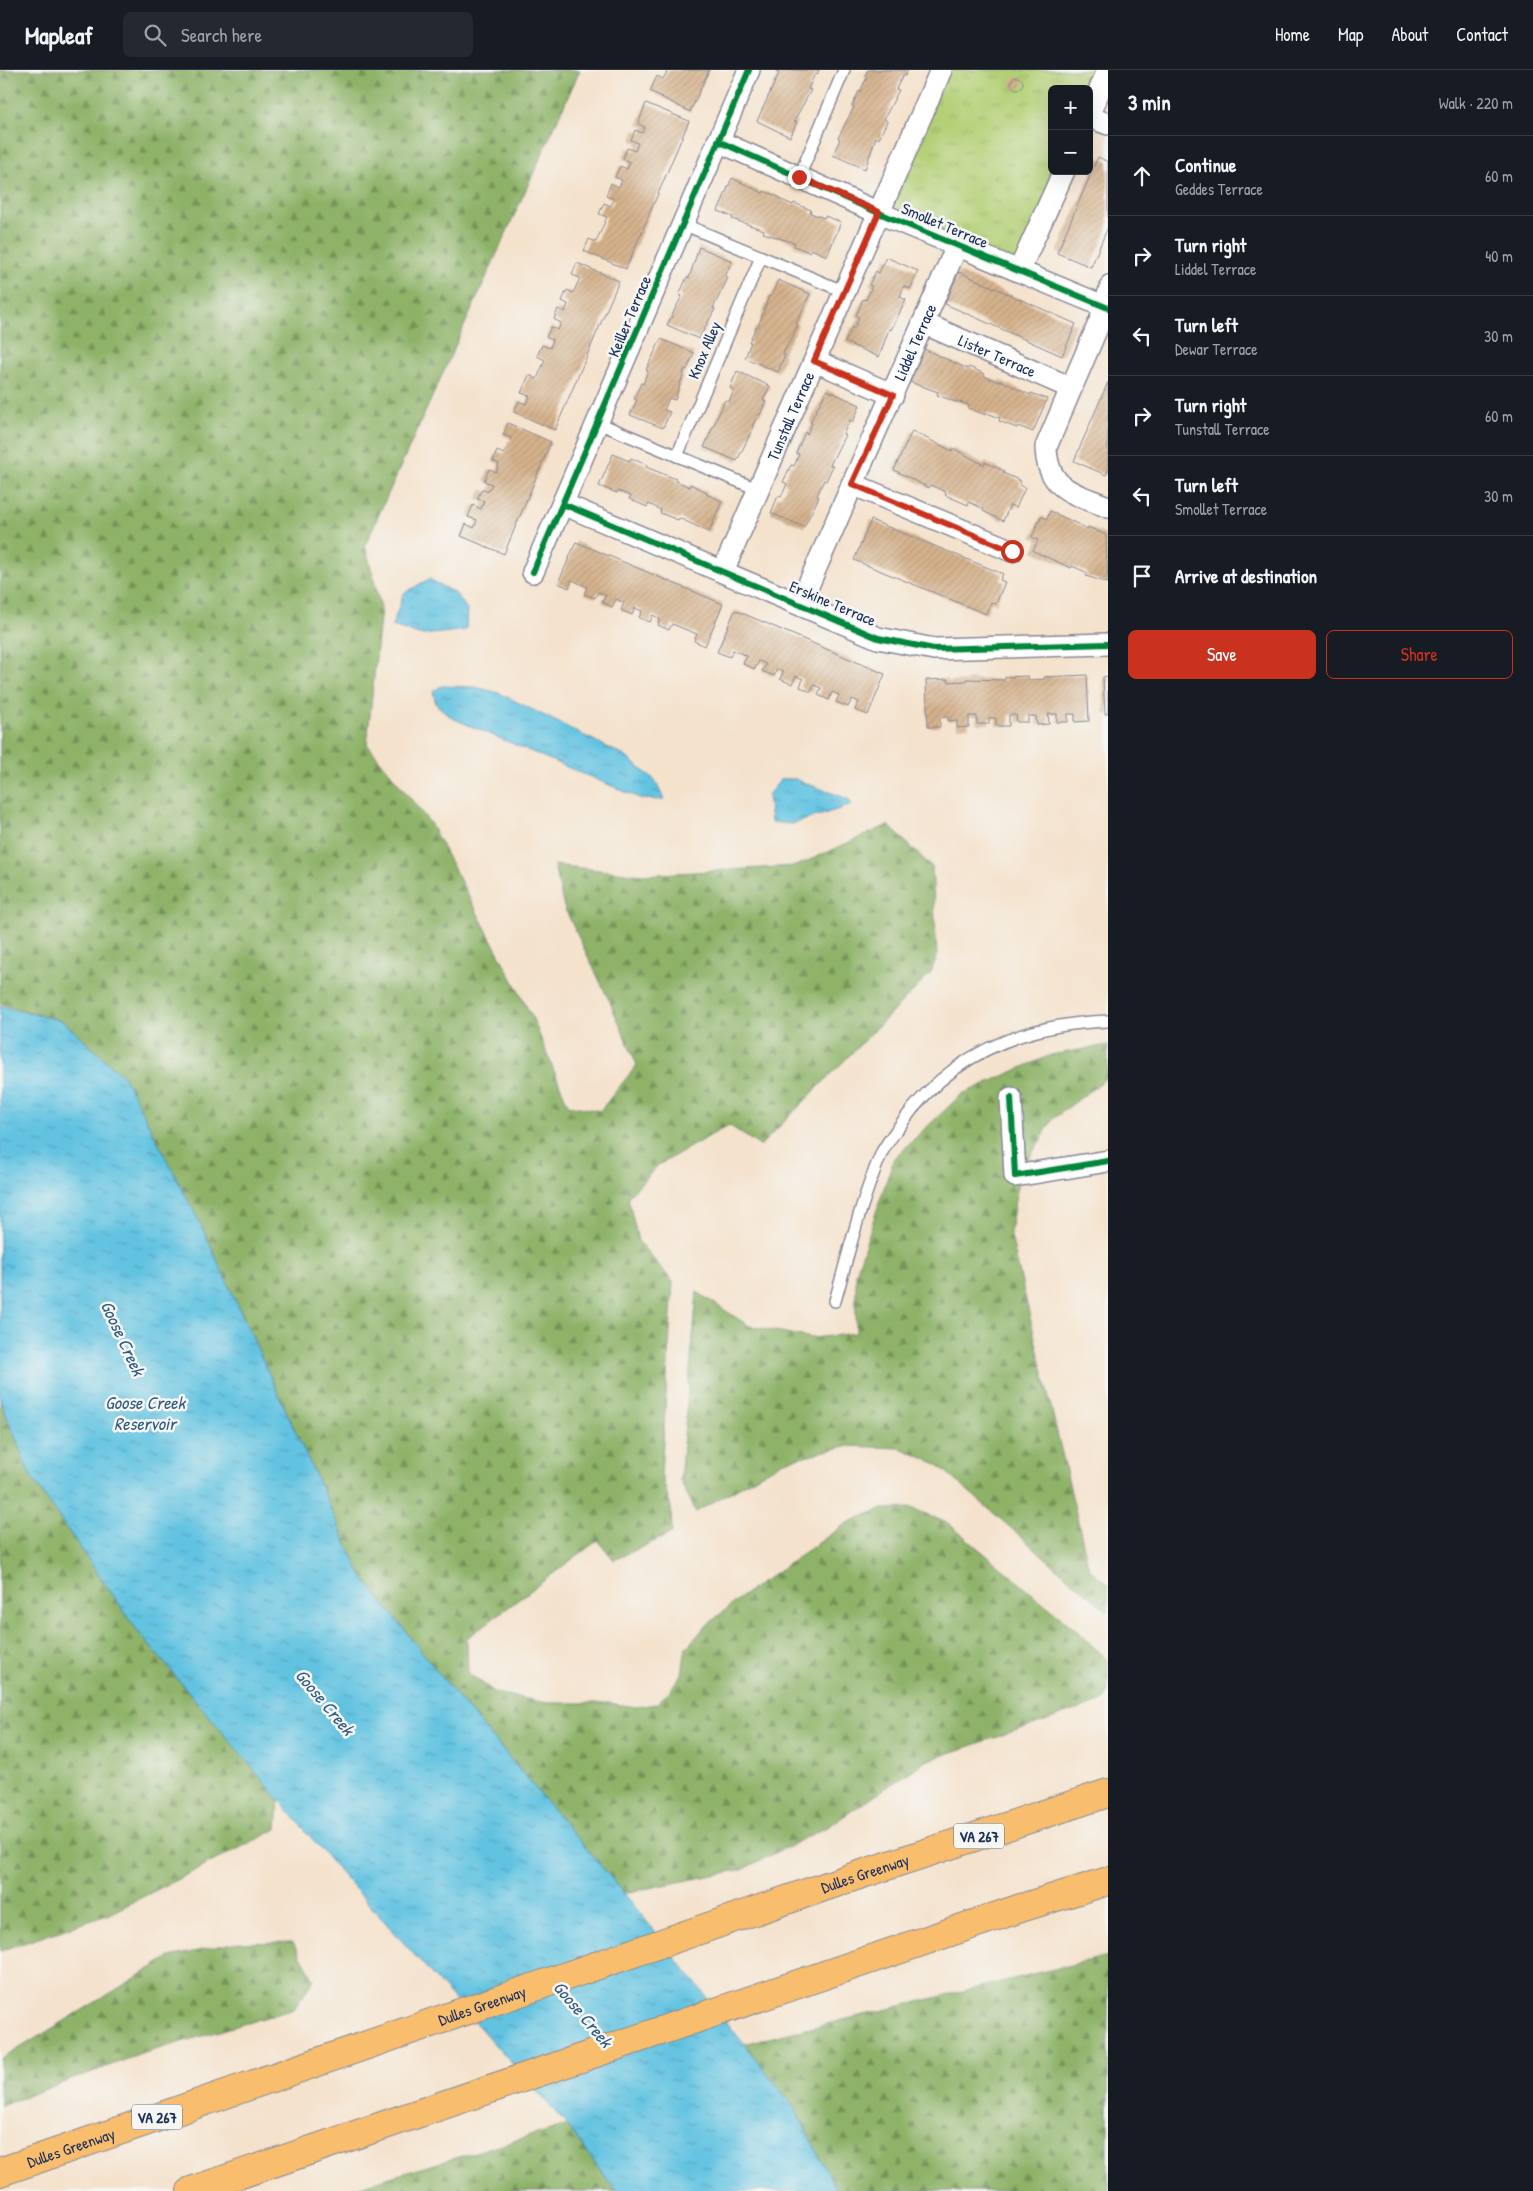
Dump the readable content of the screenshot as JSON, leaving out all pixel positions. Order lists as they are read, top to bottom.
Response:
{
  "streets": {
    "highway": ["VA 267", "Dulles Greenway"],
    "street": [
      "Smollet Terrace",
      "Keiller Terrace",
      "Liddel Terrace",
      "Lister Terrace",
      "Tunstall Terrace",
      "Erskine Terrace"
    ],
    "lane": ["Knox Alley"]
  },
  "crossings": [
    ["Smollet Terrace", "Keiller Terrace"],
    ["Smollet Terrace", "Liddel Terrace"],
    ["Smollet Terrace", "Tunstall Terrace"],
    ["Keiller Terrace", "Erskine Terrace"],
    ["Liddel Terrace", "Lister Terrace"],
    ["Liddel Terrace", "Erskine Terrace"],
    ["Tunstall Terrace", "Erskine Terrace"]
  ],
  "water": ["Goose Creek", "Goose Creek Reservoir"],
  "page": {
    "header": "Mapleaf",
    "search": "Search here",
    "nav": [
      "Home",
      "Map",
      "About",
      "Contact"
    ],
    "heading": ["3 min", "Walk · 220 m"],
    "map_buttons": ["+", "−"],
    "list": [
      ["Continue", "Geddes Terrace", "60 m"],
      ["Turn right", "Liddel Terrace", "40 m"],
      ["Turn left", "Dewar Terrace", "30 m"],
      ["Turn right", "Tunstall Terrace", "60 m"],
      ["Turn left", "Smollet Terrace", "30 m"],
      "Arrive at destination"
    ],
    "buttons": ["Save", "Share"]
  }
}
